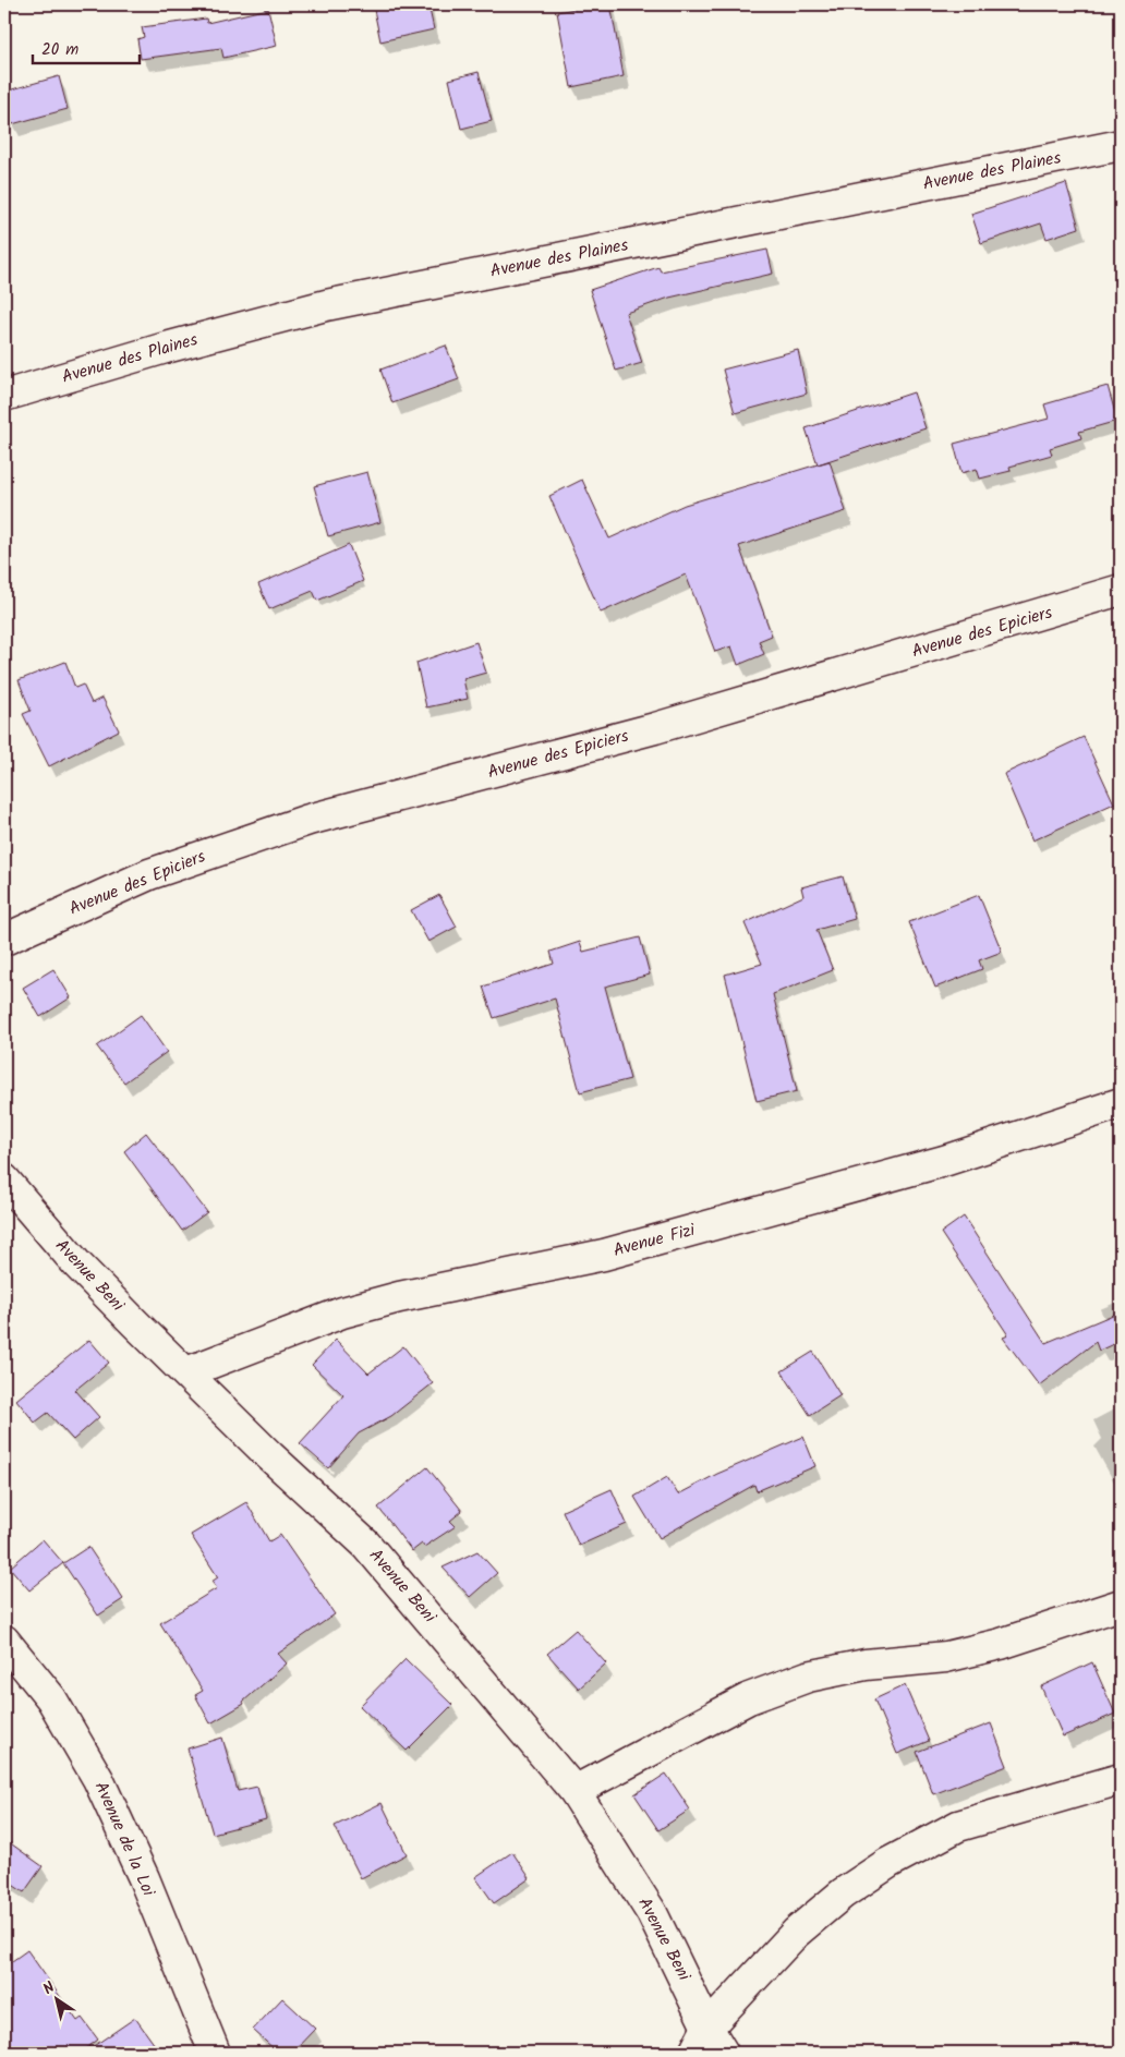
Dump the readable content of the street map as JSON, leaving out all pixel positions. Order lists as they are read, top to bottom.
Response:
{
  "streets": {
    "street": [
      "Avenue des Plaines",
      "Avenue des Epiciers",
      "Avenue Fizi",
      "Avenue Beni",
      "Avenue de la Loi"
    ]
  },
  "crossings": [
    ["Avenue Fizi", "Avenue Beni"]
  ],
  "scale_bar": "20 m",
  "north": "top left"
}
